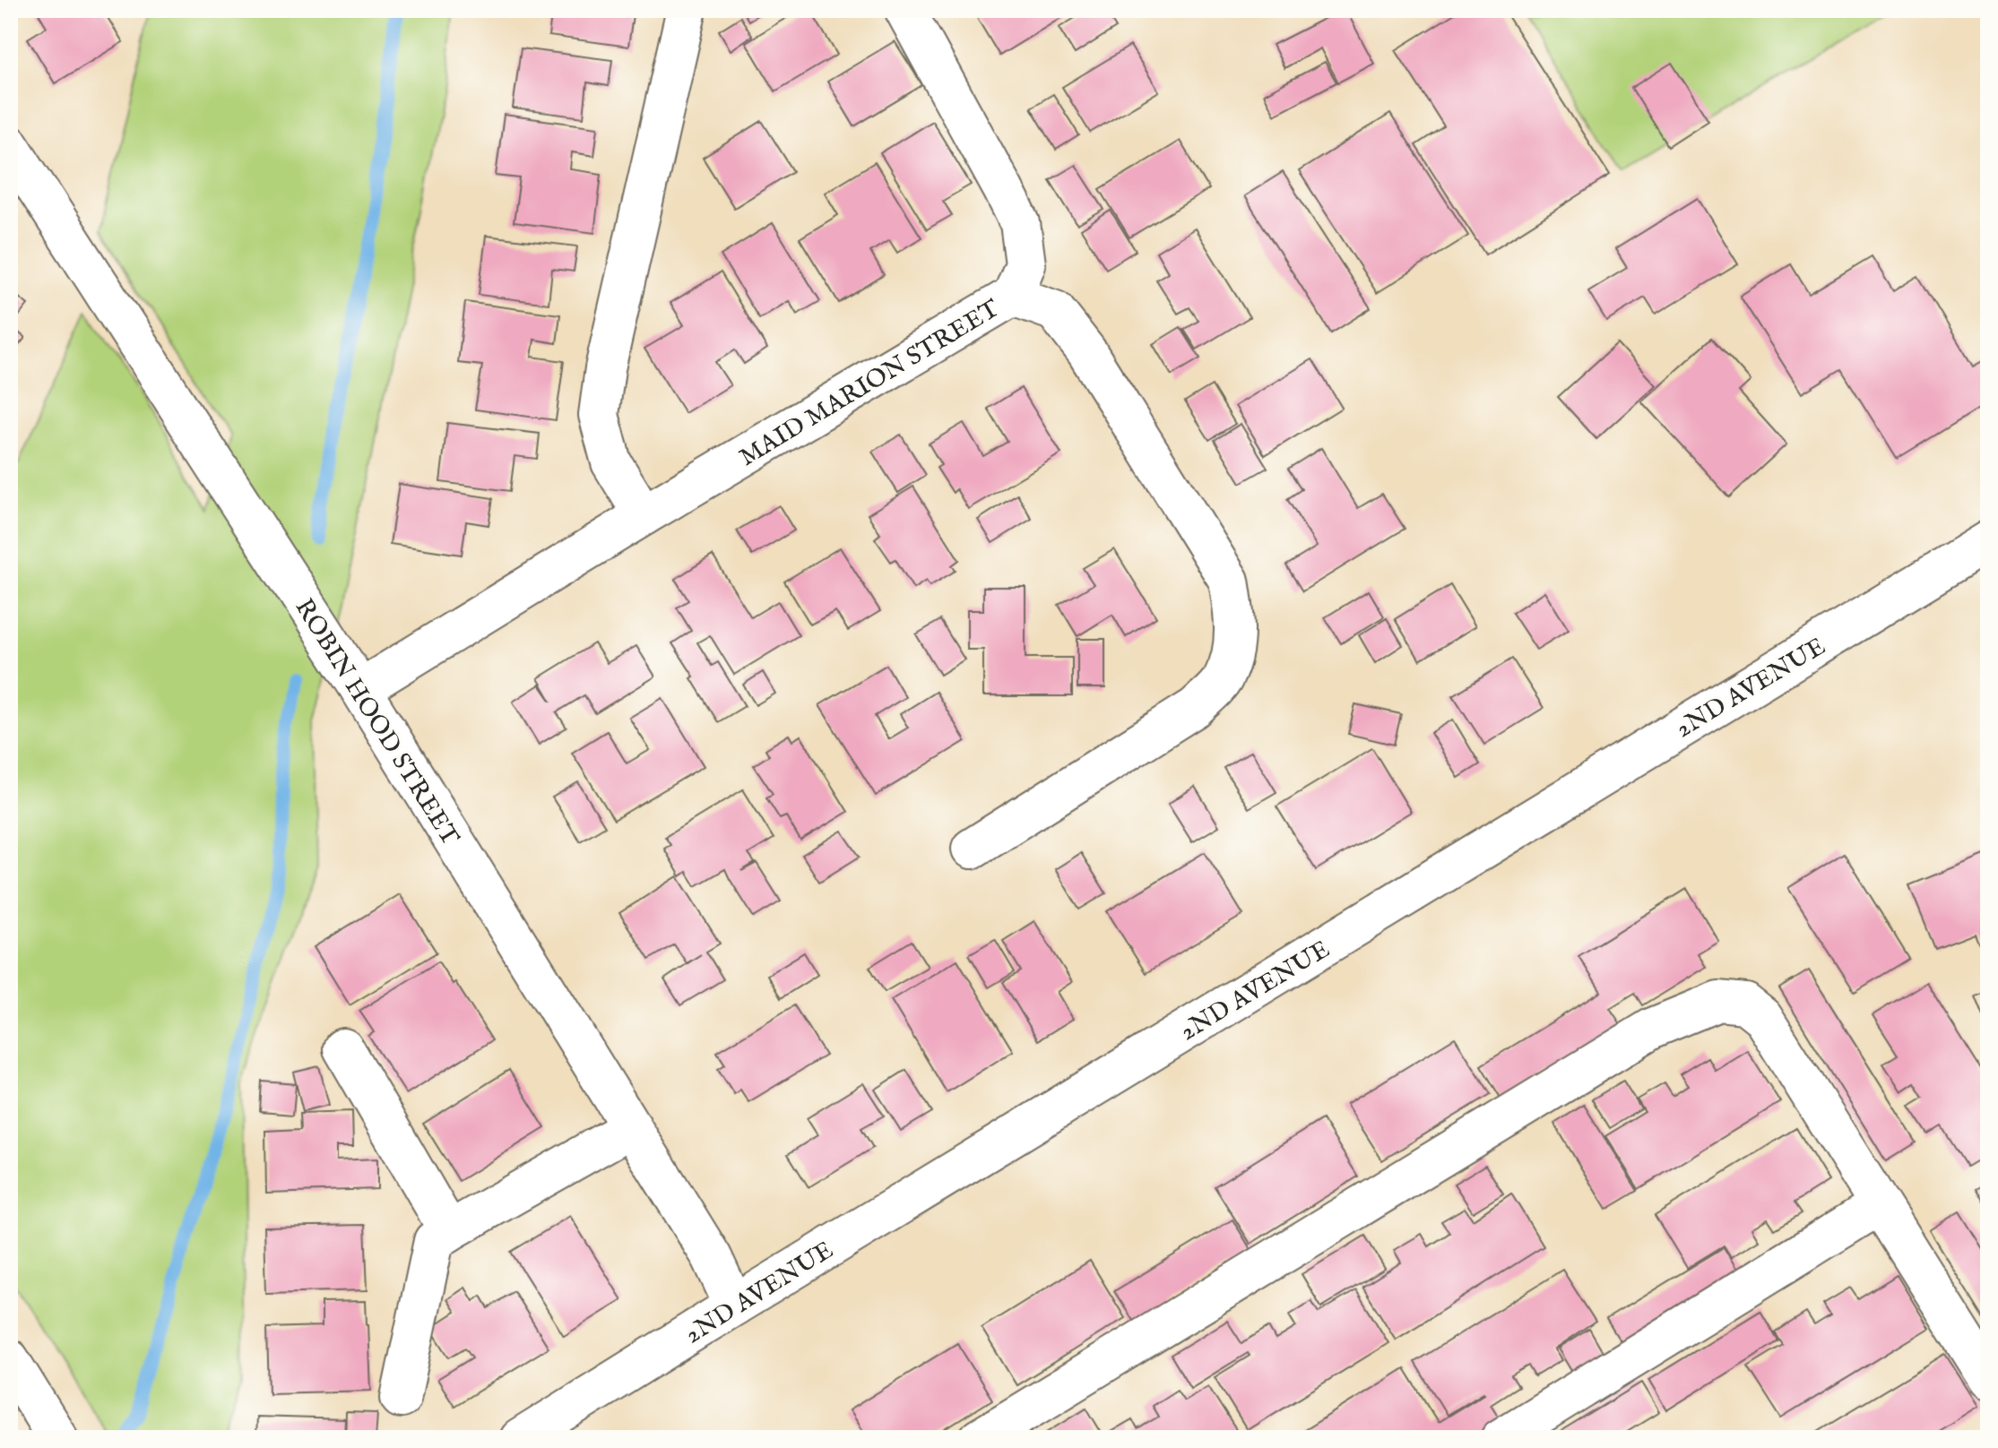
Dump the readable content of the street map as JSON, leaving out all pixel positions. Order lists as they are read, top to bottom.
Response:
{
  "streets": {
    "street": ["MAID MARION STREET", "2ND AVENUE", "ROBIN HOOD STREET"]
  },
  "crossings": [
    ["MAID MARION STREET", "ROBIN HOOD STREET"],
    ["2ND AVENUE", "ROBIN HOOD STREET"]
  ]
}
